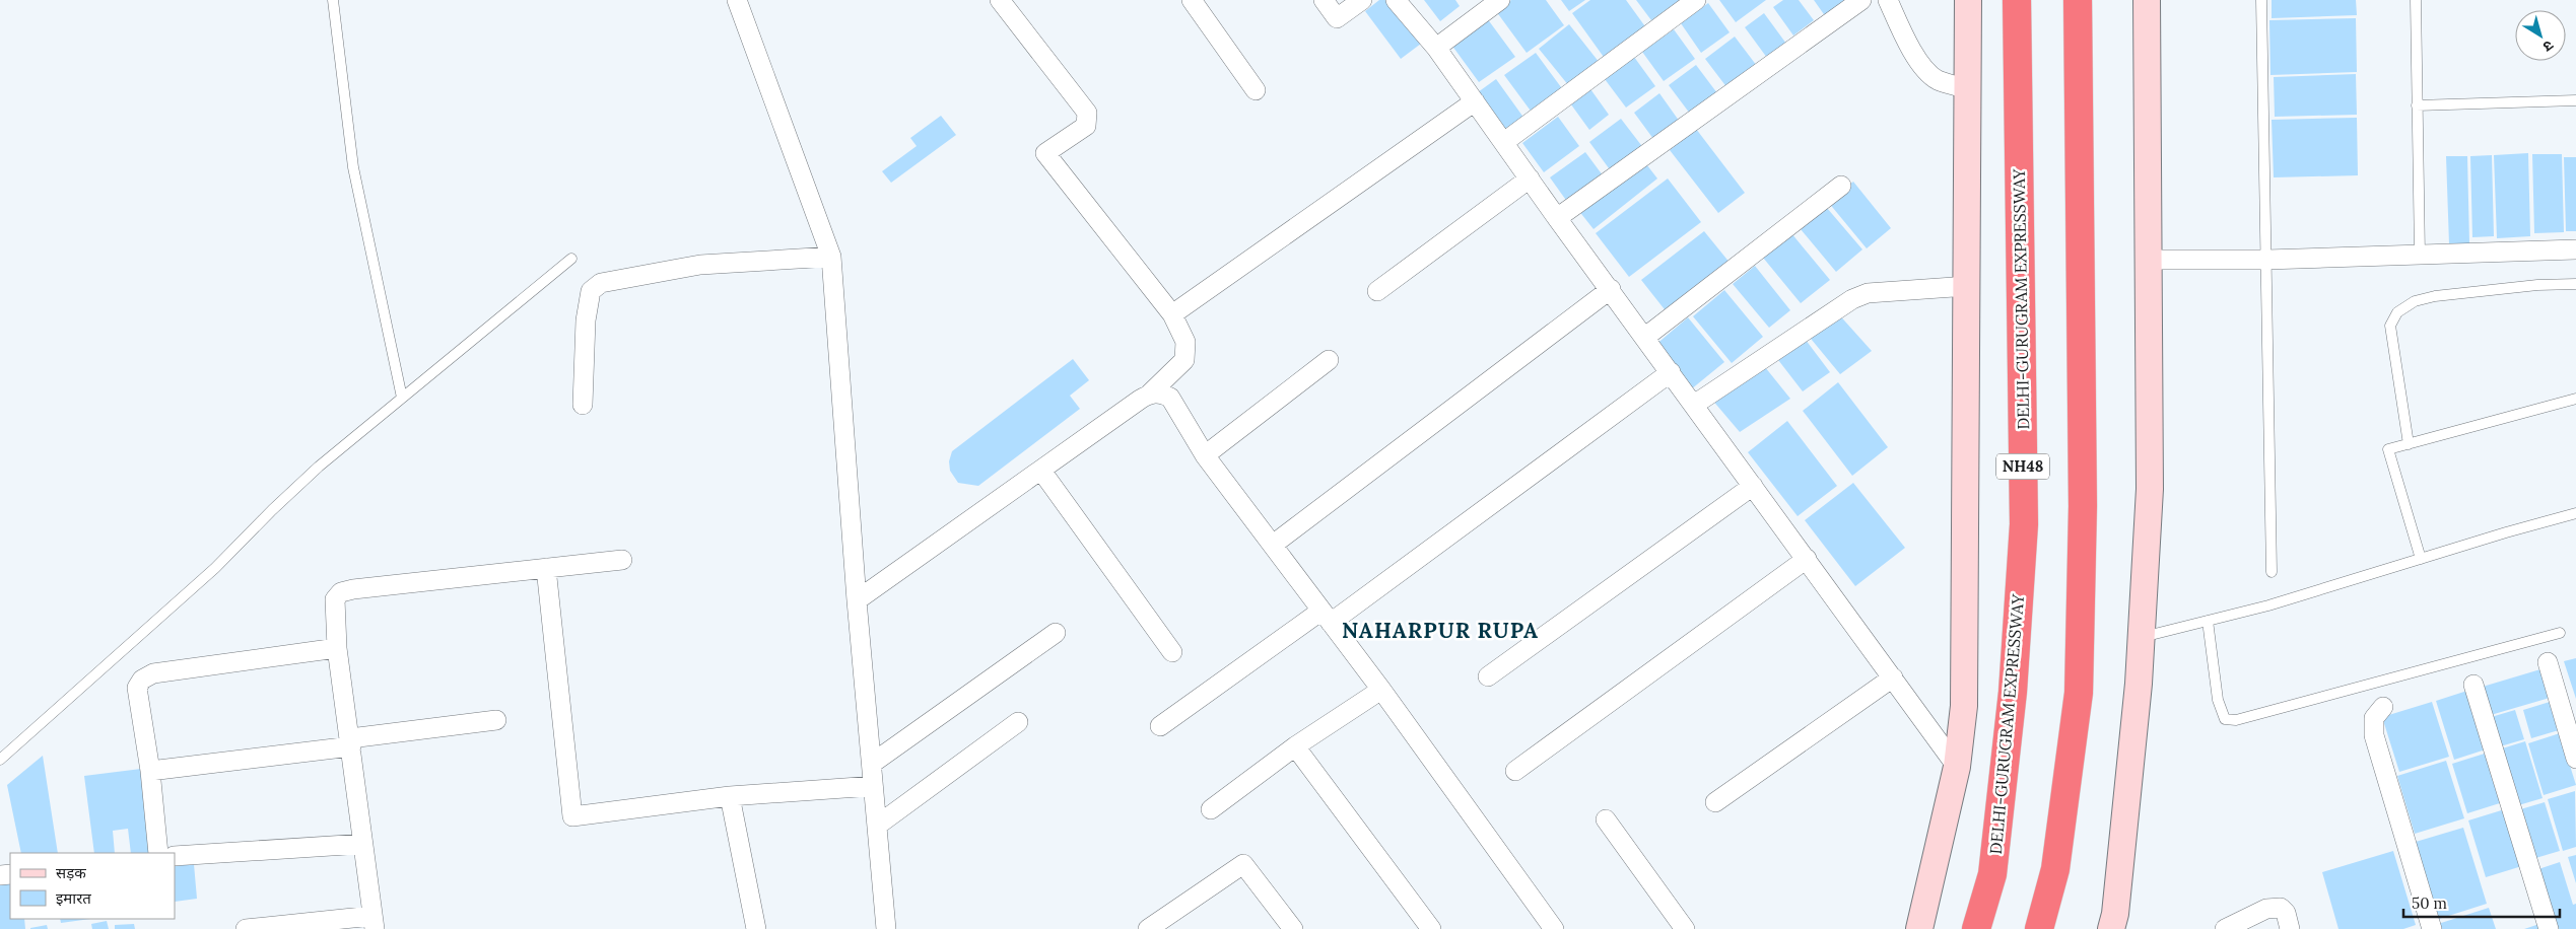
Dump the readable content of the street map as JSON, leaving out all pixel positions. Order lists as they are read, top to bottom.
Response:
{
  "streets": {
    "highway": ["DELHI-GURUGRAM EXPRESSWAY", "NH48"]
  },
  "districts": ["NAHARPUR RUPA"],
  "legend": ["सड़क", "इमारत"],
  "scale_bar": "50 m",
  "north": "bottom right"
}
